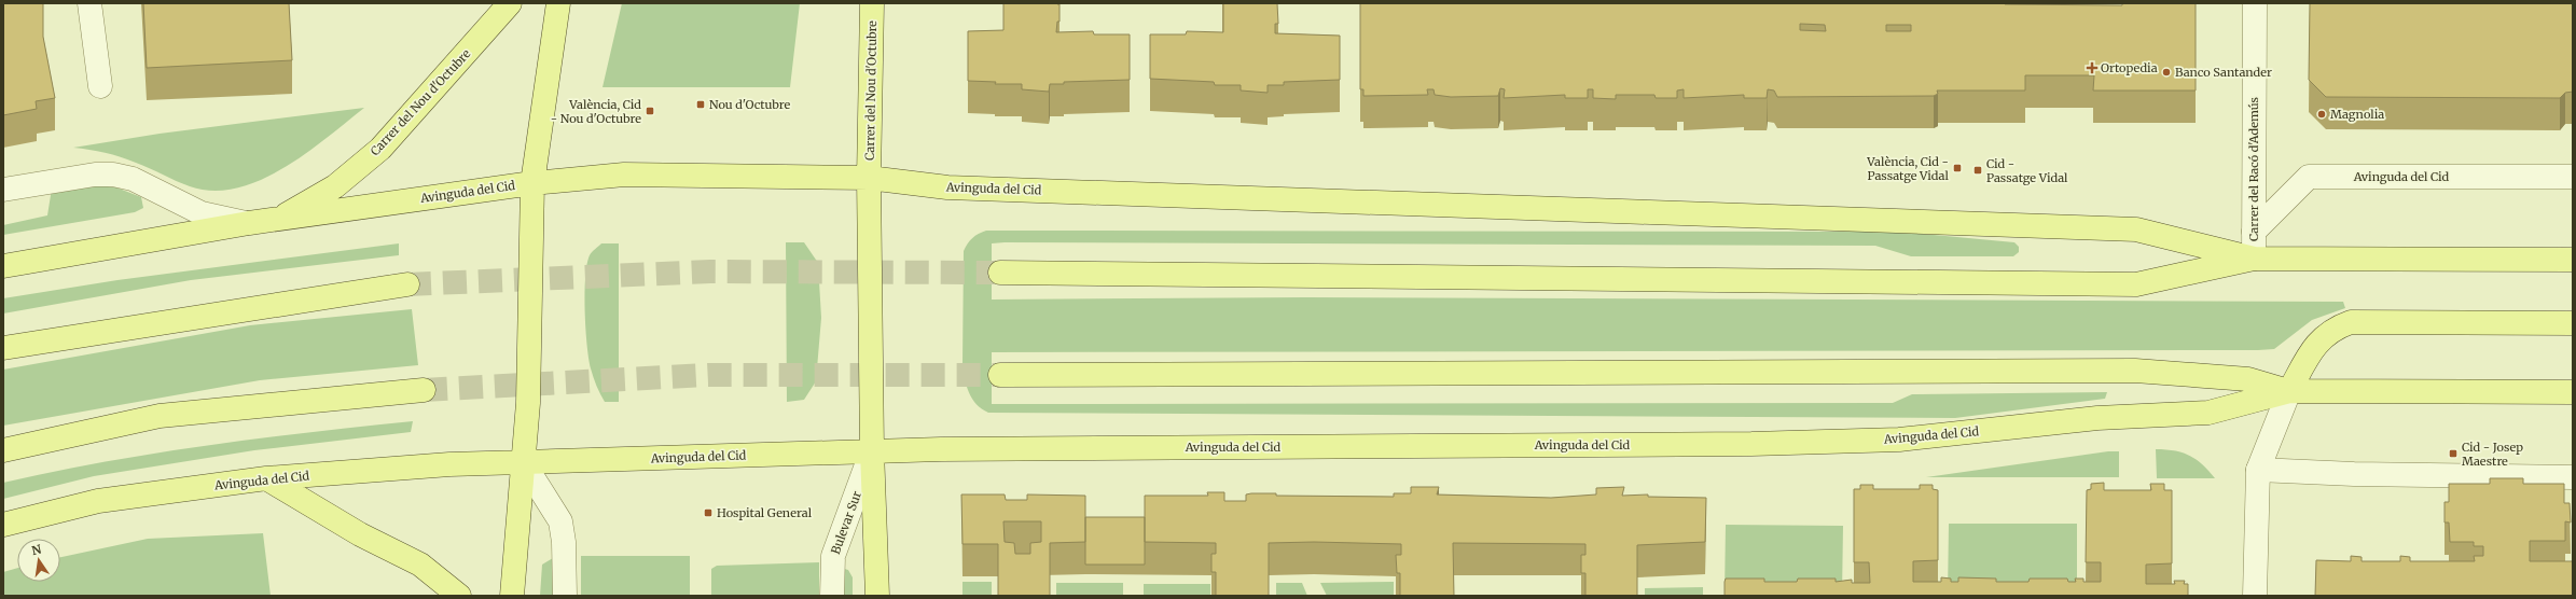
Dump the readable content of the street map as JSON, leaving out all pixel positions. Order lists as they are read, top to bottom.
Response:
{
  "streets": {
    "main road": ["Carrer del Nou d'Octubre", "Avinguda del Cid"],
    "street": ["Carrer del Racó d'Ademús", "Bulevar Sur"]
  },
  "crossings": [
    ["Carrer del Nou d'Octubre", "Avinguda del Cid"],
    ["Carrer del Racó d'Ademús", "Avinguda del Cid"],
    ["Avinguda del Cid", "Bulevar Sur"]
  ],
  "places": {
    "health": ["Ortopedia"],
    "other": ["Banco Santander", "Magnolia"],
    "transit": [
      "Nou d'Octubre",
      "València, Cid - Nou d'Octubre",
      "València, Cid - Passatge Vidal",
      "Cid - Passatge Vidal",
      "Cid - Josep Maestre",
      "Hospital General"
    ]
  },
  "north": "top"
}
